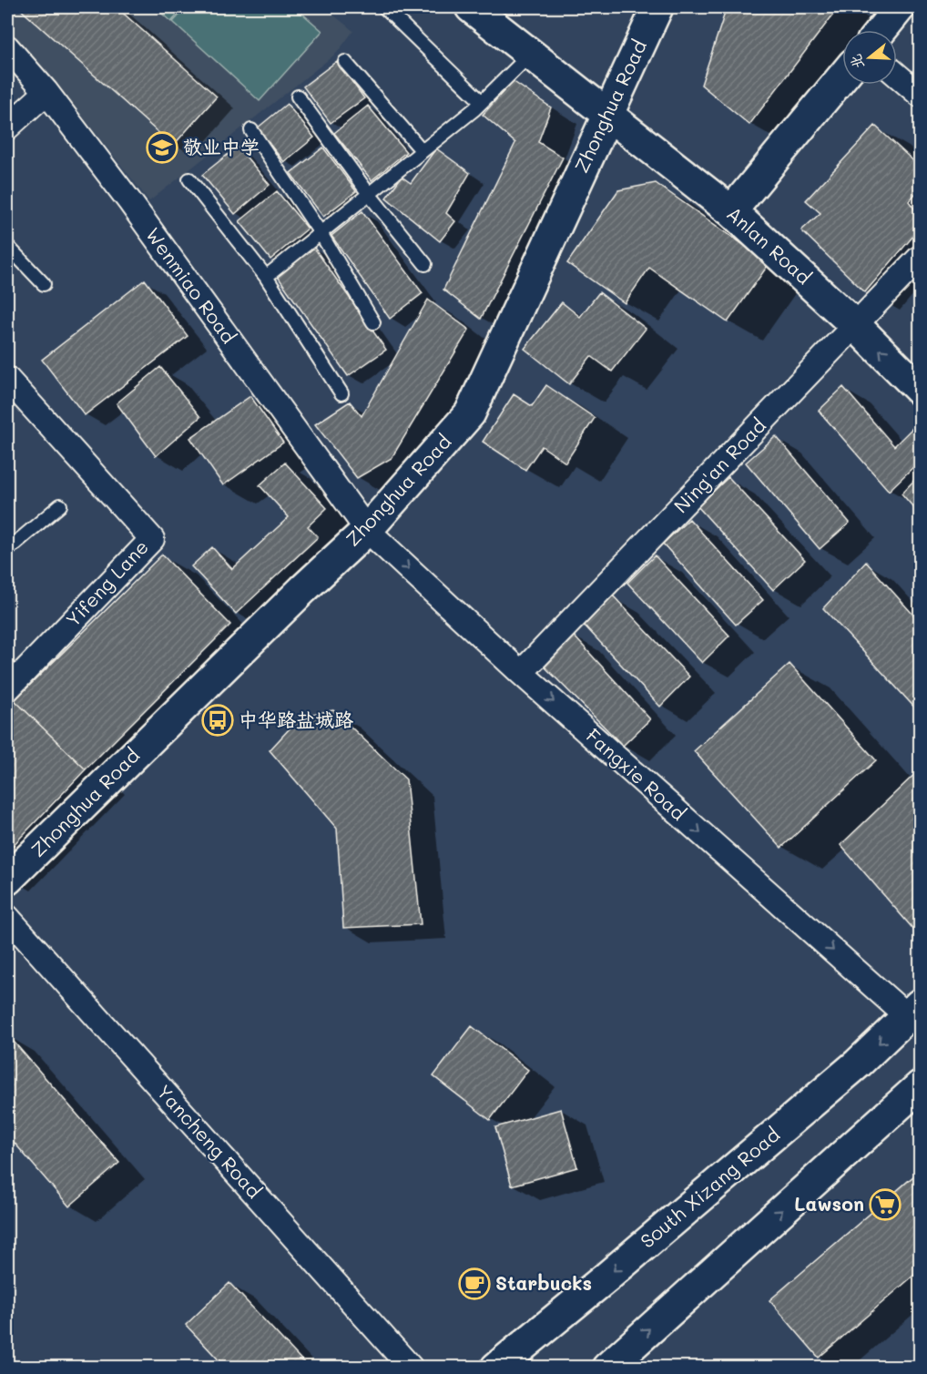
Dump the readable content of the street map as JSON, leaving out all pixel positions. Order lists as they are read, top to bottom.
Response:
{
  "streets": {
    "street": [
      "Zhonghua Road",
      "Anlan Road",
      "Wenmiao Road",
      "Ning'an Road",
      "Yifeng Lane",
      "Fangxie Road",
      "Yancheng Road",
      "South Xizang Road"
    ]
  },
  "crossings": [
    ["Zhonghua Road", "Anlan Road"],
    ["Zhonghua Road", "Wenmiao Road"],
    ["Zhonghua Road", "Fangxie Road"],
    ["Anlan Road", "Ning'an Road"],
    ["Wenmiao Road", "Fangxie Road"],
    ["Ning'an Road", "Fangxie Road"],
    ["Fangxie Road", "South Xizang Road"]
  ],
  "one_way": ["Fangxie Road"],
  "places": {
    "school or university": ["敬业中学"],
    "bus stop": ["中华路盐城路"],
    "supermarket": ["Lawson"],
    "cafe": ["Starbucks"]
  },
  "north": "left"
}
